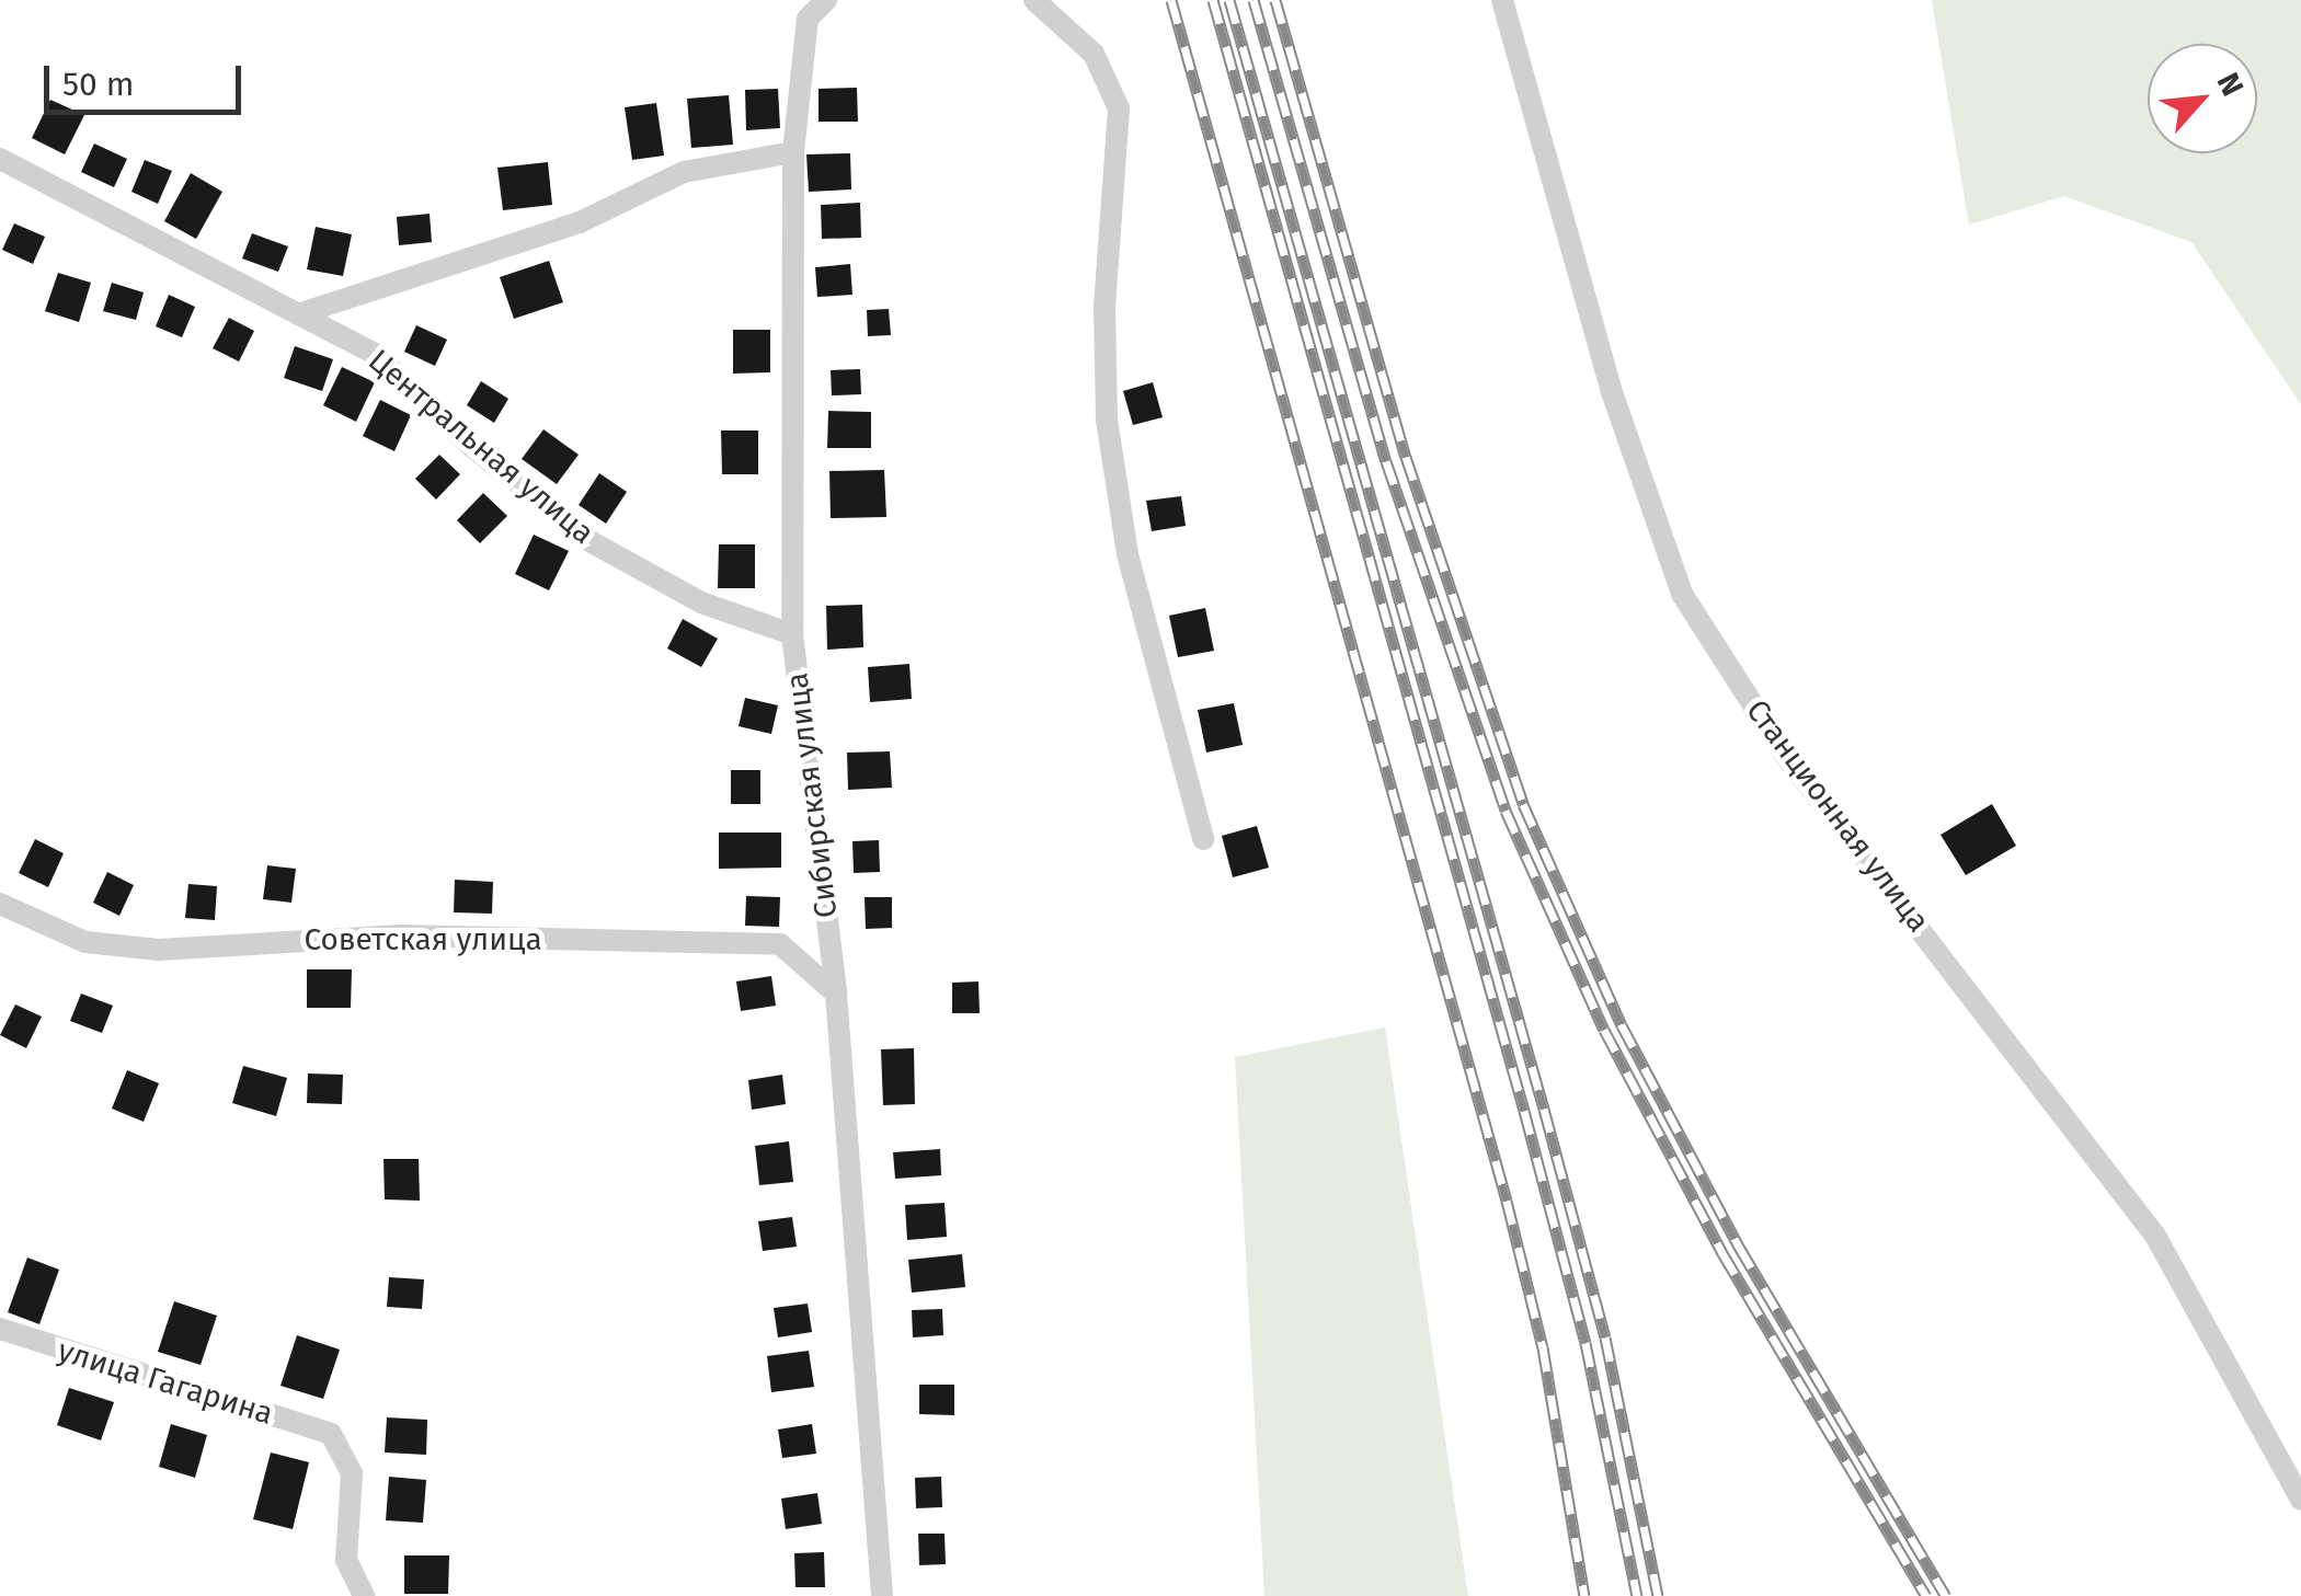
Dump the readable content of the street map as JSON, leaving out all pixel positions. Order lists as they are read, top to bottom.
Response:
{
  "streets": {
    "street": [
      "Центральная улица",
      "Сибирская улица",
      "Станционная улица",
      "Советская улица",
      "улица Гагарина"
    ]
  },
  "crossings": [
    ["Центральная улица", "Сибирская улица"],
    ["Сибирская улица", "Советская улица"]
  ],
  "scale_bar": "50 m",
  "north": "top right"
}
